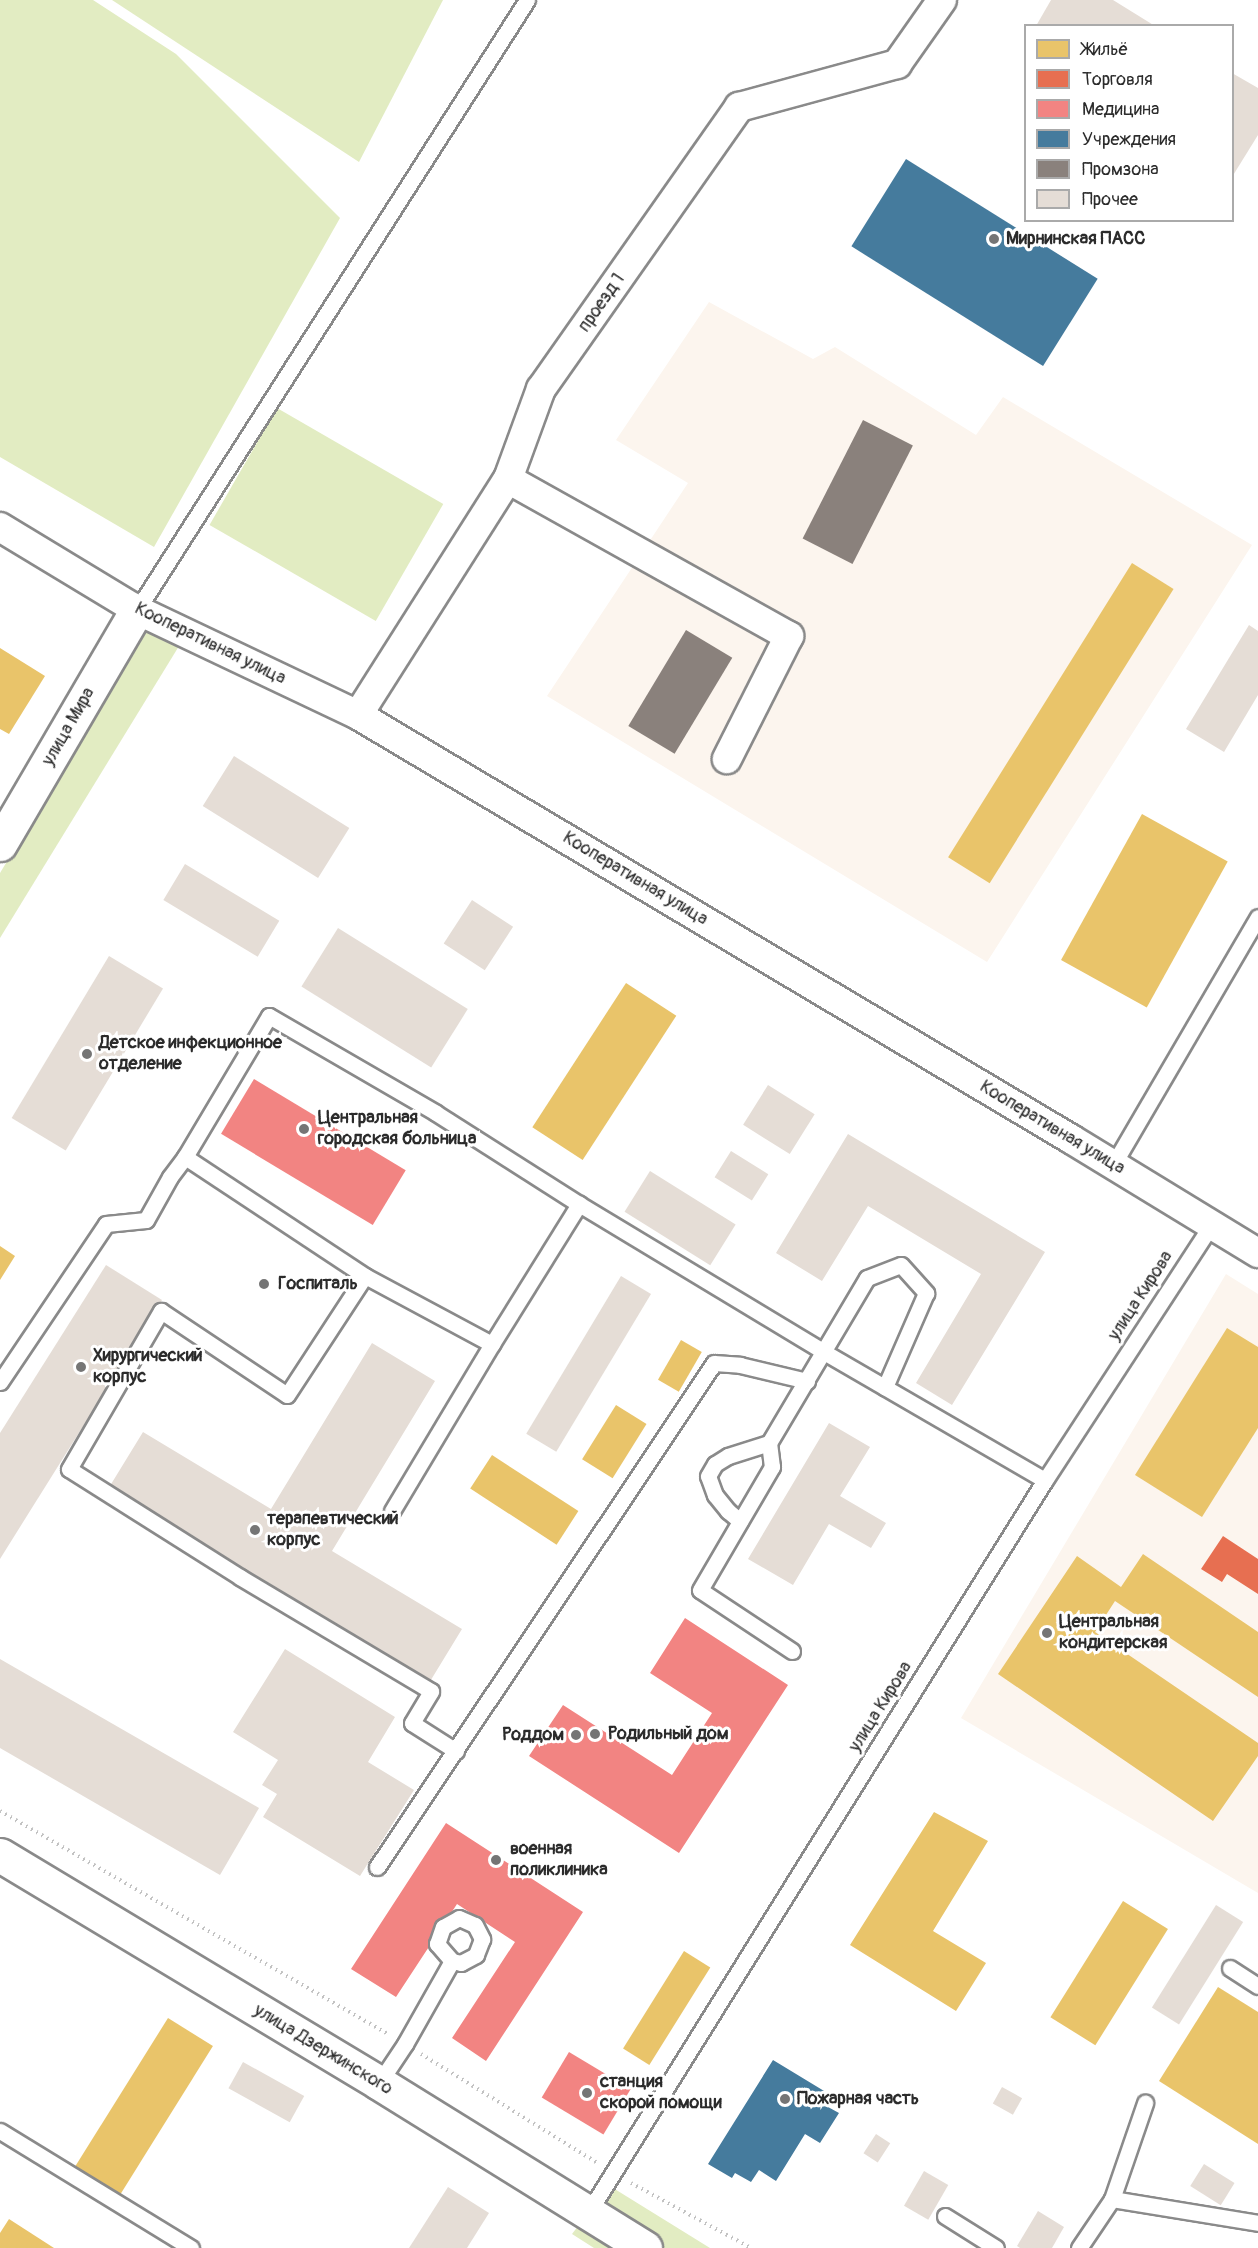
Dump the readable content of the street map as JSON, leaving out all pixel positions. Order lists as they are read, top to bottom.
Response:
{
  "streets": {
    "street": [
      "проезд 1",
      "Кооперативная улица",
      "улица Мира",
      "улица Дзержинского"
    ],
    "lane": ["улица Кирова"]
  },
  "crossings": [
    ["проезд 1", "Кооперативная улица"],
    ["Кооперативная улица", "улица Мира"],
    ["Кооперативная улица", "улица Кирова"],
    ["улица Кирова", "улица Дзержинского"]
  ],
  "places": [
    "Мирнинская ПАСС",
    "Детское инфекционное отделение",
    "Центральная городская больница",
    "Госпиталь",
    "Хирургический корпус",
    "терапевтический корпус",
    "Центральная кондитерская",
    "Родильный дом",
    "Роддом",
    "военная поликлиника",
    "станция скорой помощи",
    "Пожарная часть"
  ],
  "legend": [
    "Жильё",
    "Торговля",
    "Медицина",
    "Учреждения",
    "Промзона",
    "Прочее"
  ]
}
